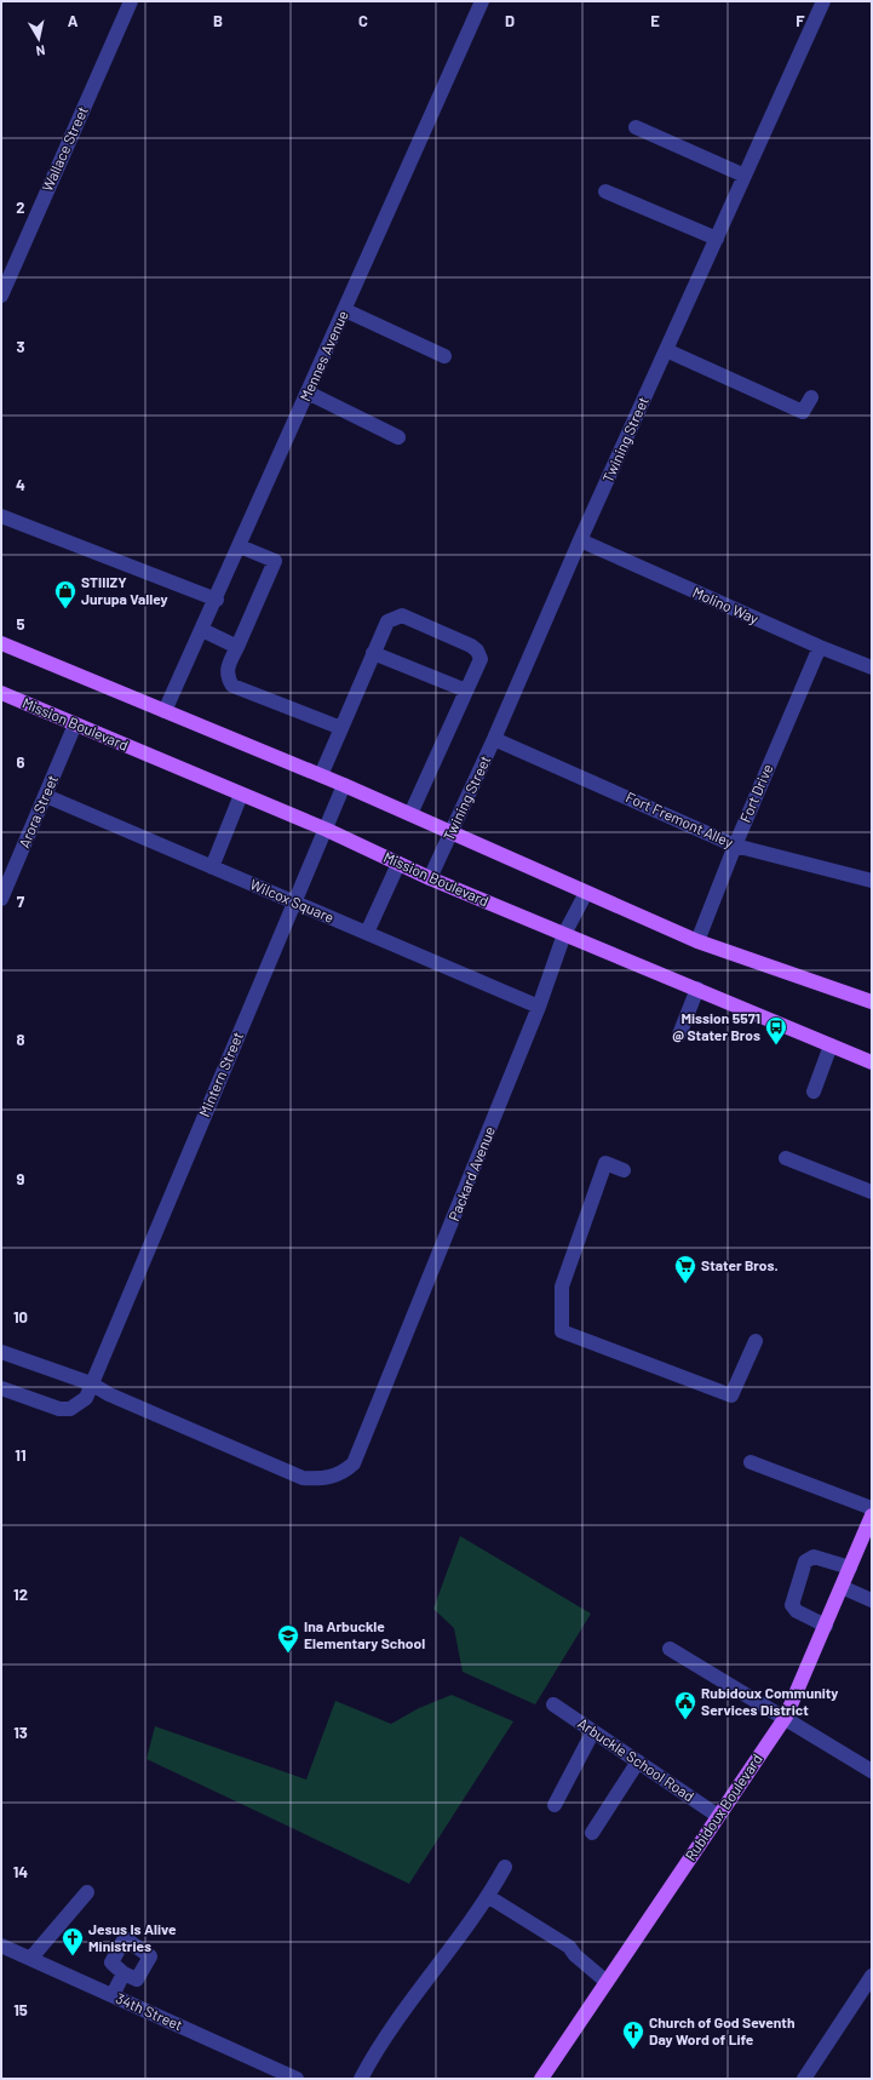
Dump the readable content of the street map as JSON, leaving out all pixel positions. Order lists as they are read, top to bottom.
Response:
{
  "streets": {
    "main road": ["Mission Boulevard", "Rubidoux Boulevard"],
    "street": [
      "Wallace Street",
      "Mennes Avenue",
      "Twining Street",
      "Molino Way",
      "Fort Drive",
      "Arora Street",
      "Fort Fremont Alley",
      "Wilcox Square",
      "Mintern Street",
      "Packard Avenue",
      "Arbuckle School Road",
      "34th Street"
    ]
  },
  "crossings": [
    ["Twining Street", "Molino Way"],
    ["Twining Street", "Mission Boulevard"],
    ["Twining Street", "Fort Fremont Alley"],
    ["Molino Way", "Fort Drive"],
    ["Mission Boulevard", "Arora Street"],
    ["Mission Boulevard", "Mintern Street"],
    ["Mission Boulevard", "Packard Avenue"],
    ["Fort Drive", "Fort Fremont Alley"],
    ["Arora Street", "Wilcox Square"],
    ["Wilcox Square", "Mintern Street"],
    ["Wilcox Square", "Packard Avenue"],
    ["Mintern Street", "Packard Avenue"],
    ["Arbuckle School Road", "Rubidoux Boulevard"]
  ],
  "places": {
    "shop": ["STIIIZY Jurupa Valley"],
    "bus stop": ["Mission 5571 @ Stater Bros"],
    "supermarket": ["Stater Bros."],
    "school or university": ["Ina Arbuckle Elementary School"],
    "public building": ["Rubidoux Community Services District"],
    "church": ["Jesus Is Alive Ministries", "Church of God Seventh Day Word of Life"]
  },
  "north": "bottom",
  "grid": {
    "columns": [
      "A",
      "B",
      "C",
      "D",
      "E",
      "F"
    ],
    "rows": [
      "2",
      "3",
      "4",
      "5",
      "6",
      "7",
      "8",
      "9",
      "10",
      "11",
      "12",
      "13",
      "14",
      "15"
    ]
  }
}
